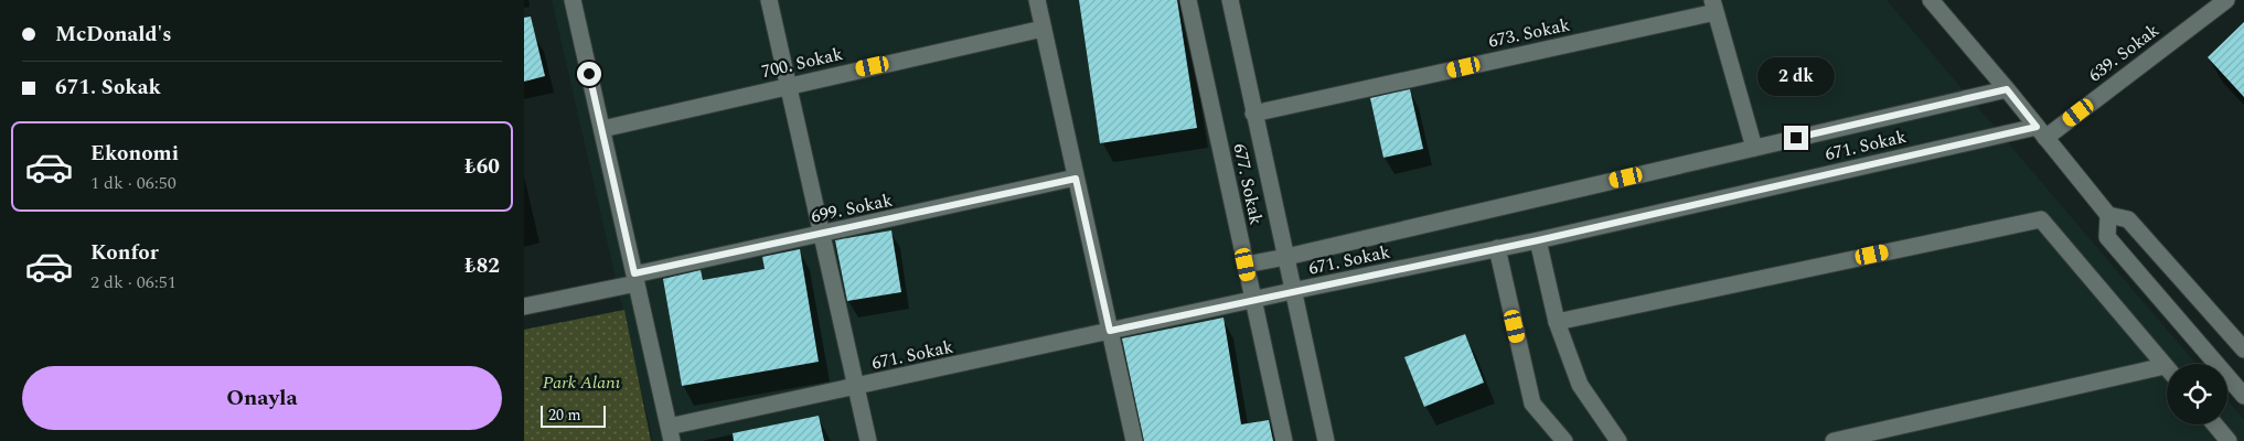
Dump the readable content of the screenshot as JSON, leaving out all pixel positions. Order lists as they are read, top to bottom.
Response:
{
  "streets": {
    "street": [
      "673. Sokak",
      "639. Sokak",
      "700. Sokak",
      "671. Sokak",
      "677. Sokak",
      "699. Sokak"
    ]
  },
  "crossings": [
    ["673. Sokak", "677. Sokak"],
    ["639. Sokak", "671. Sokak"],
    ["671. Sokak", "677. Sokak"]
  ],
  "parks": ["Park Alanı"],
  "scale_bar": "20 m",
  "page": {
    "banner": ["McDonald's", "671. Sokak"],
    "bubble": "2 dk",
    "list": [
      {
        "name": "Ekonomi",
        "note": "1 dk · 06:50",
        "value": "₺60"
      },
      {
        "name": "Konfor",
        "note": "2 dk · 06:51",
        "value": "₺82"
      }
    ],
    "buttons": "Onayla",
    "scale": "20 m"
  }
}
